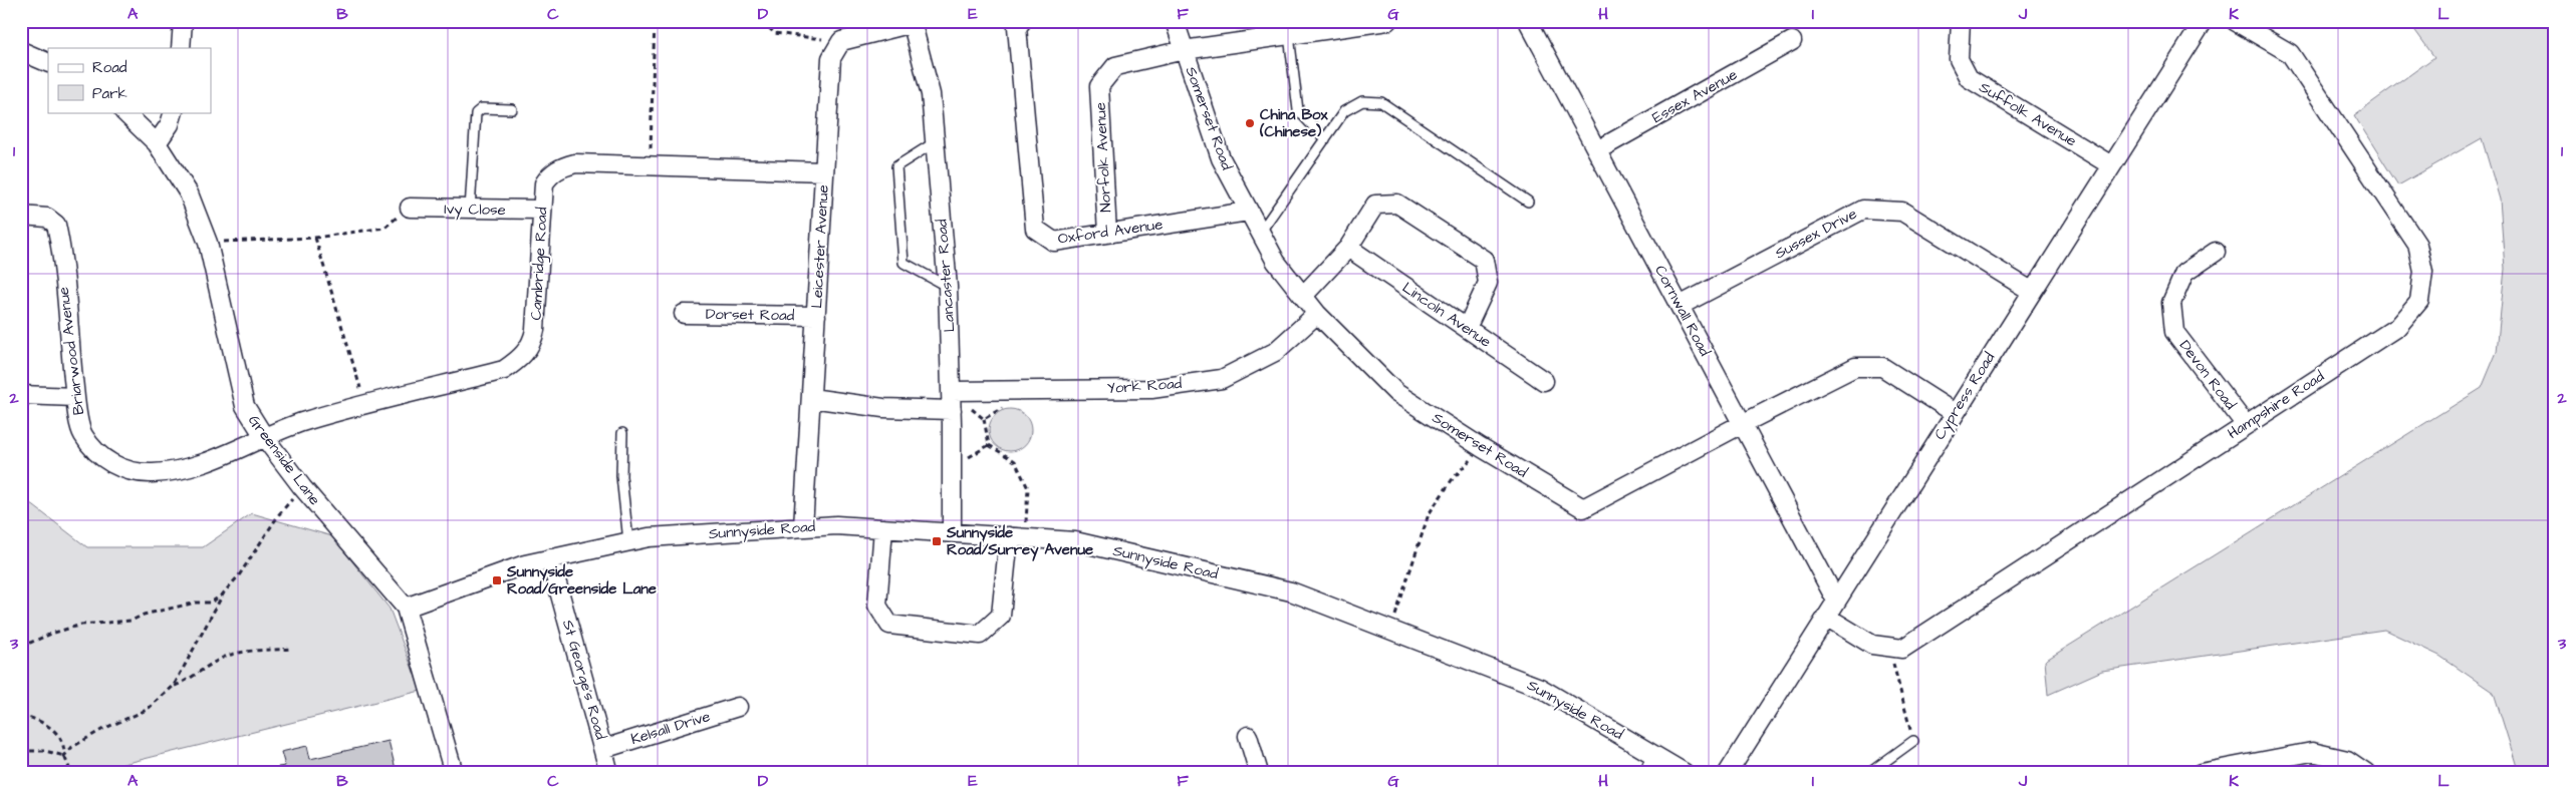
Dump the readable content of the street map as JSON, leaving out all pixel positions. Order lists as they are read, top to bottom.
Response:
{
  "streets": {
    "street": [
      "Essex Avenue",
      "Suffolk Avenue",
      "Somerset Road",
      "Norfolk Avenue",
      "Ivy Close",
      "Oxford Avenue",
      "Sussex Drive",
      "Leicester Avenue",
      "Cambridge Road",
      "Lancaster Road",
      "Cornwall Road",
      "Dorset Road",
      "Lincoln Avenue",
      "Briarwood Avenue",
      "Devon Road",
      "York Road",
      "Cypress Road",
      "Hampshire Road",
      "Greenside Lane",
      "Sunnyside Road",
      "St George's Road",
      "Kelsall Drive"
    ]
  },
  "crossings": [
    ["Essex Avenue", "Cornwall Road"],
    ["Suffolk Avenue", "Cypress Road"],
    ["Somerset Road", "Norfolk Avenue"],
    ["Somerset Road", "Oxford Avenue"],
    ["Somerset Road", "Cornwall Road"],
    ["Somerset Road", "York Road"],
    ["Somerset Road", "Cypress Road"],
    ["Norfolk Avenue", "Oxford Avenue"],
    ["Ivy Close", "Cambridge Road"],
    ["Sussex Drive", "Cornwall Road"],
    ["Sussex Drive", "Cypress Road"],
    ["Leicester Avenue", "Cambridge Road"],
    ["Leicester Avenue", "Dorset Road"],
    ["Leicester Avenue", "Sunnyside Road"],
    ["Cambridge Road", "Briarwood Avenue"],
    ["Cambridge Road", "Greenside Lane"],
    ["Lancaster Road", "York Road"],
    ["Lancaster Road", "Sunnyside Road"],
    ["Cornwall Road", "Cypress Road"],
    ["Briarwood Avenue", "Greenside Lane"],
    ["Devon Road", "Hampshire Road"],
    ["Cypress Road", "Hampshire Road"],
    ["Greenside Lane", "Sunnyside Road"],
    ["Sunnyside Road", "St George's Road"],
    ["St George's Road", "Kelsall Drive"]
  ],
  "places": {
    "other": ["China Box (Chinese)"],
    "transit": ["Sunnyside Road/Surrey Avenue", "Sunnyside Road/Greenside Lane"]
  },
  "legend": ["Road", "Park"],
  "grid": {
    "columns": [
      "A",
      "B",
      "C",
      "D",
      "E",
      "F",
      "G",
      "H",
      "I",
      "J",
      "K",
      "L"
    ],
    "rows": ["1", "2", "3"]
  }
}
